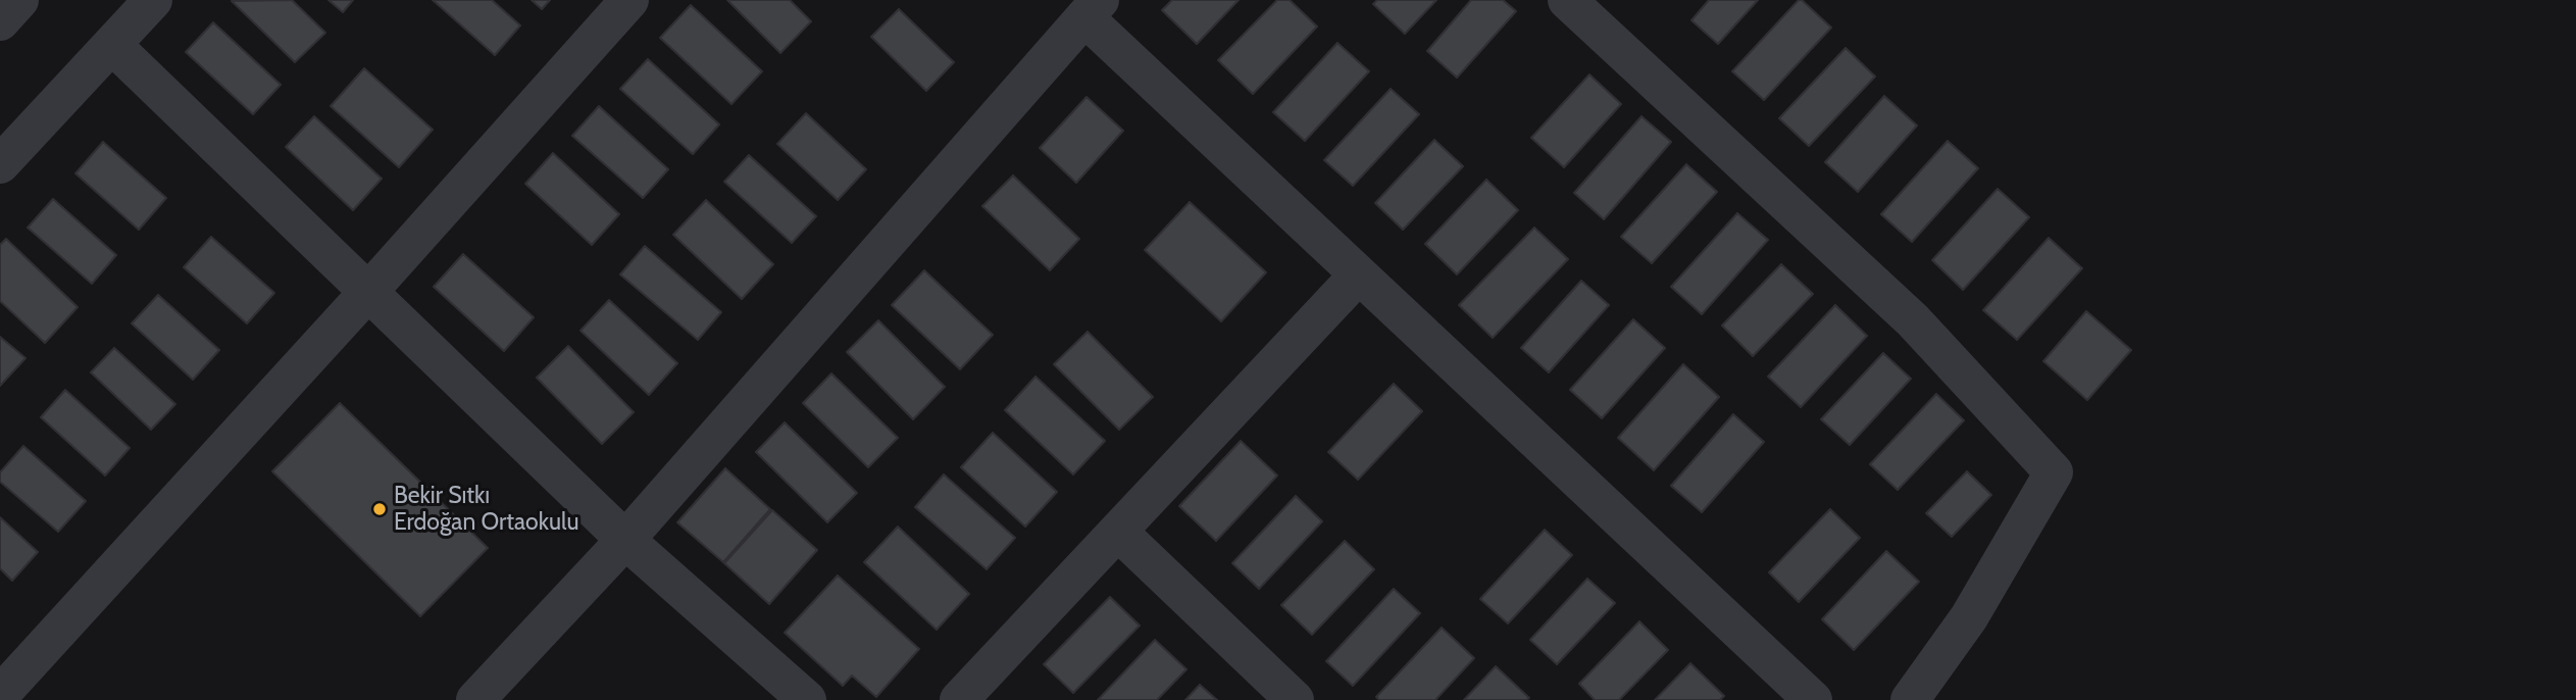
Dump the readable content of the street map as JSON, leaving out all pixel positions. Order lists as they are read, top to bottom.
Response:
{
  "places": ["Bekir Sıtkı Erdoğan Ortaokulu"]
}
